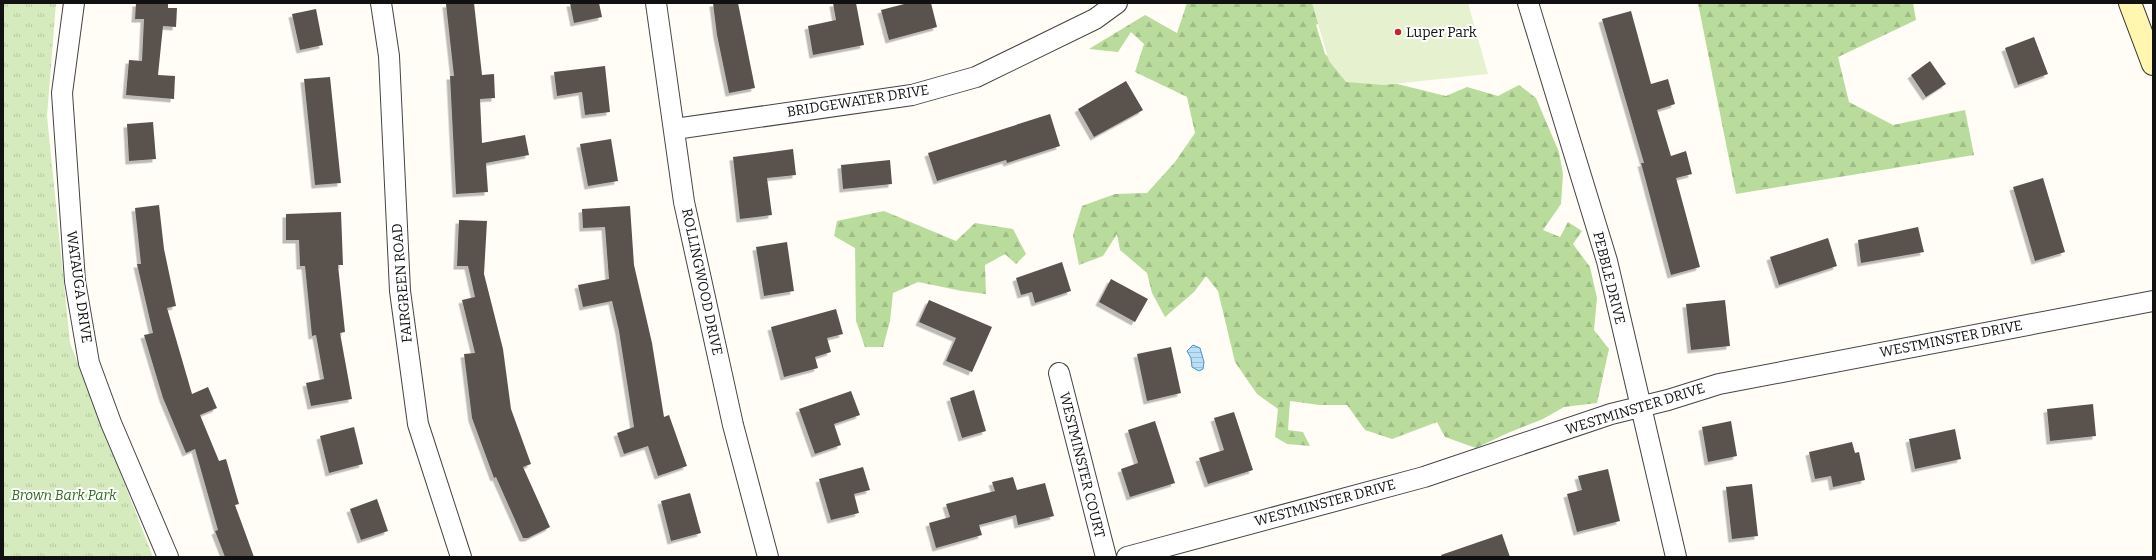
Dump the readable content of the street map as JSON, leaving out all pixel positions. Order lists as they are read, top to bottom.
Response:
{
  "streets": {
    "street": [
      "BRIDGEWATER DRIVE",
      "PEBBLE DRIVE",
      "ROLLINGWOOD DRIVE",
      "FAIRGREEN ROAD",
      "WATAUGA DRIVE",
      "WESTMINSTER DRIVE",
      "WESTMINSTER COURT"
    ]
  },
  "crossings": [
    ["BRIDGEWATER DRIVE", "ROLLINGWOOD DRIVE"],
    ["PEBBLE DRIVE", "WESTMINSTER DRIVE"]
  ],
  "parks": ["Brown Bark Park"],
  "places": ["Luper Park"]
}
